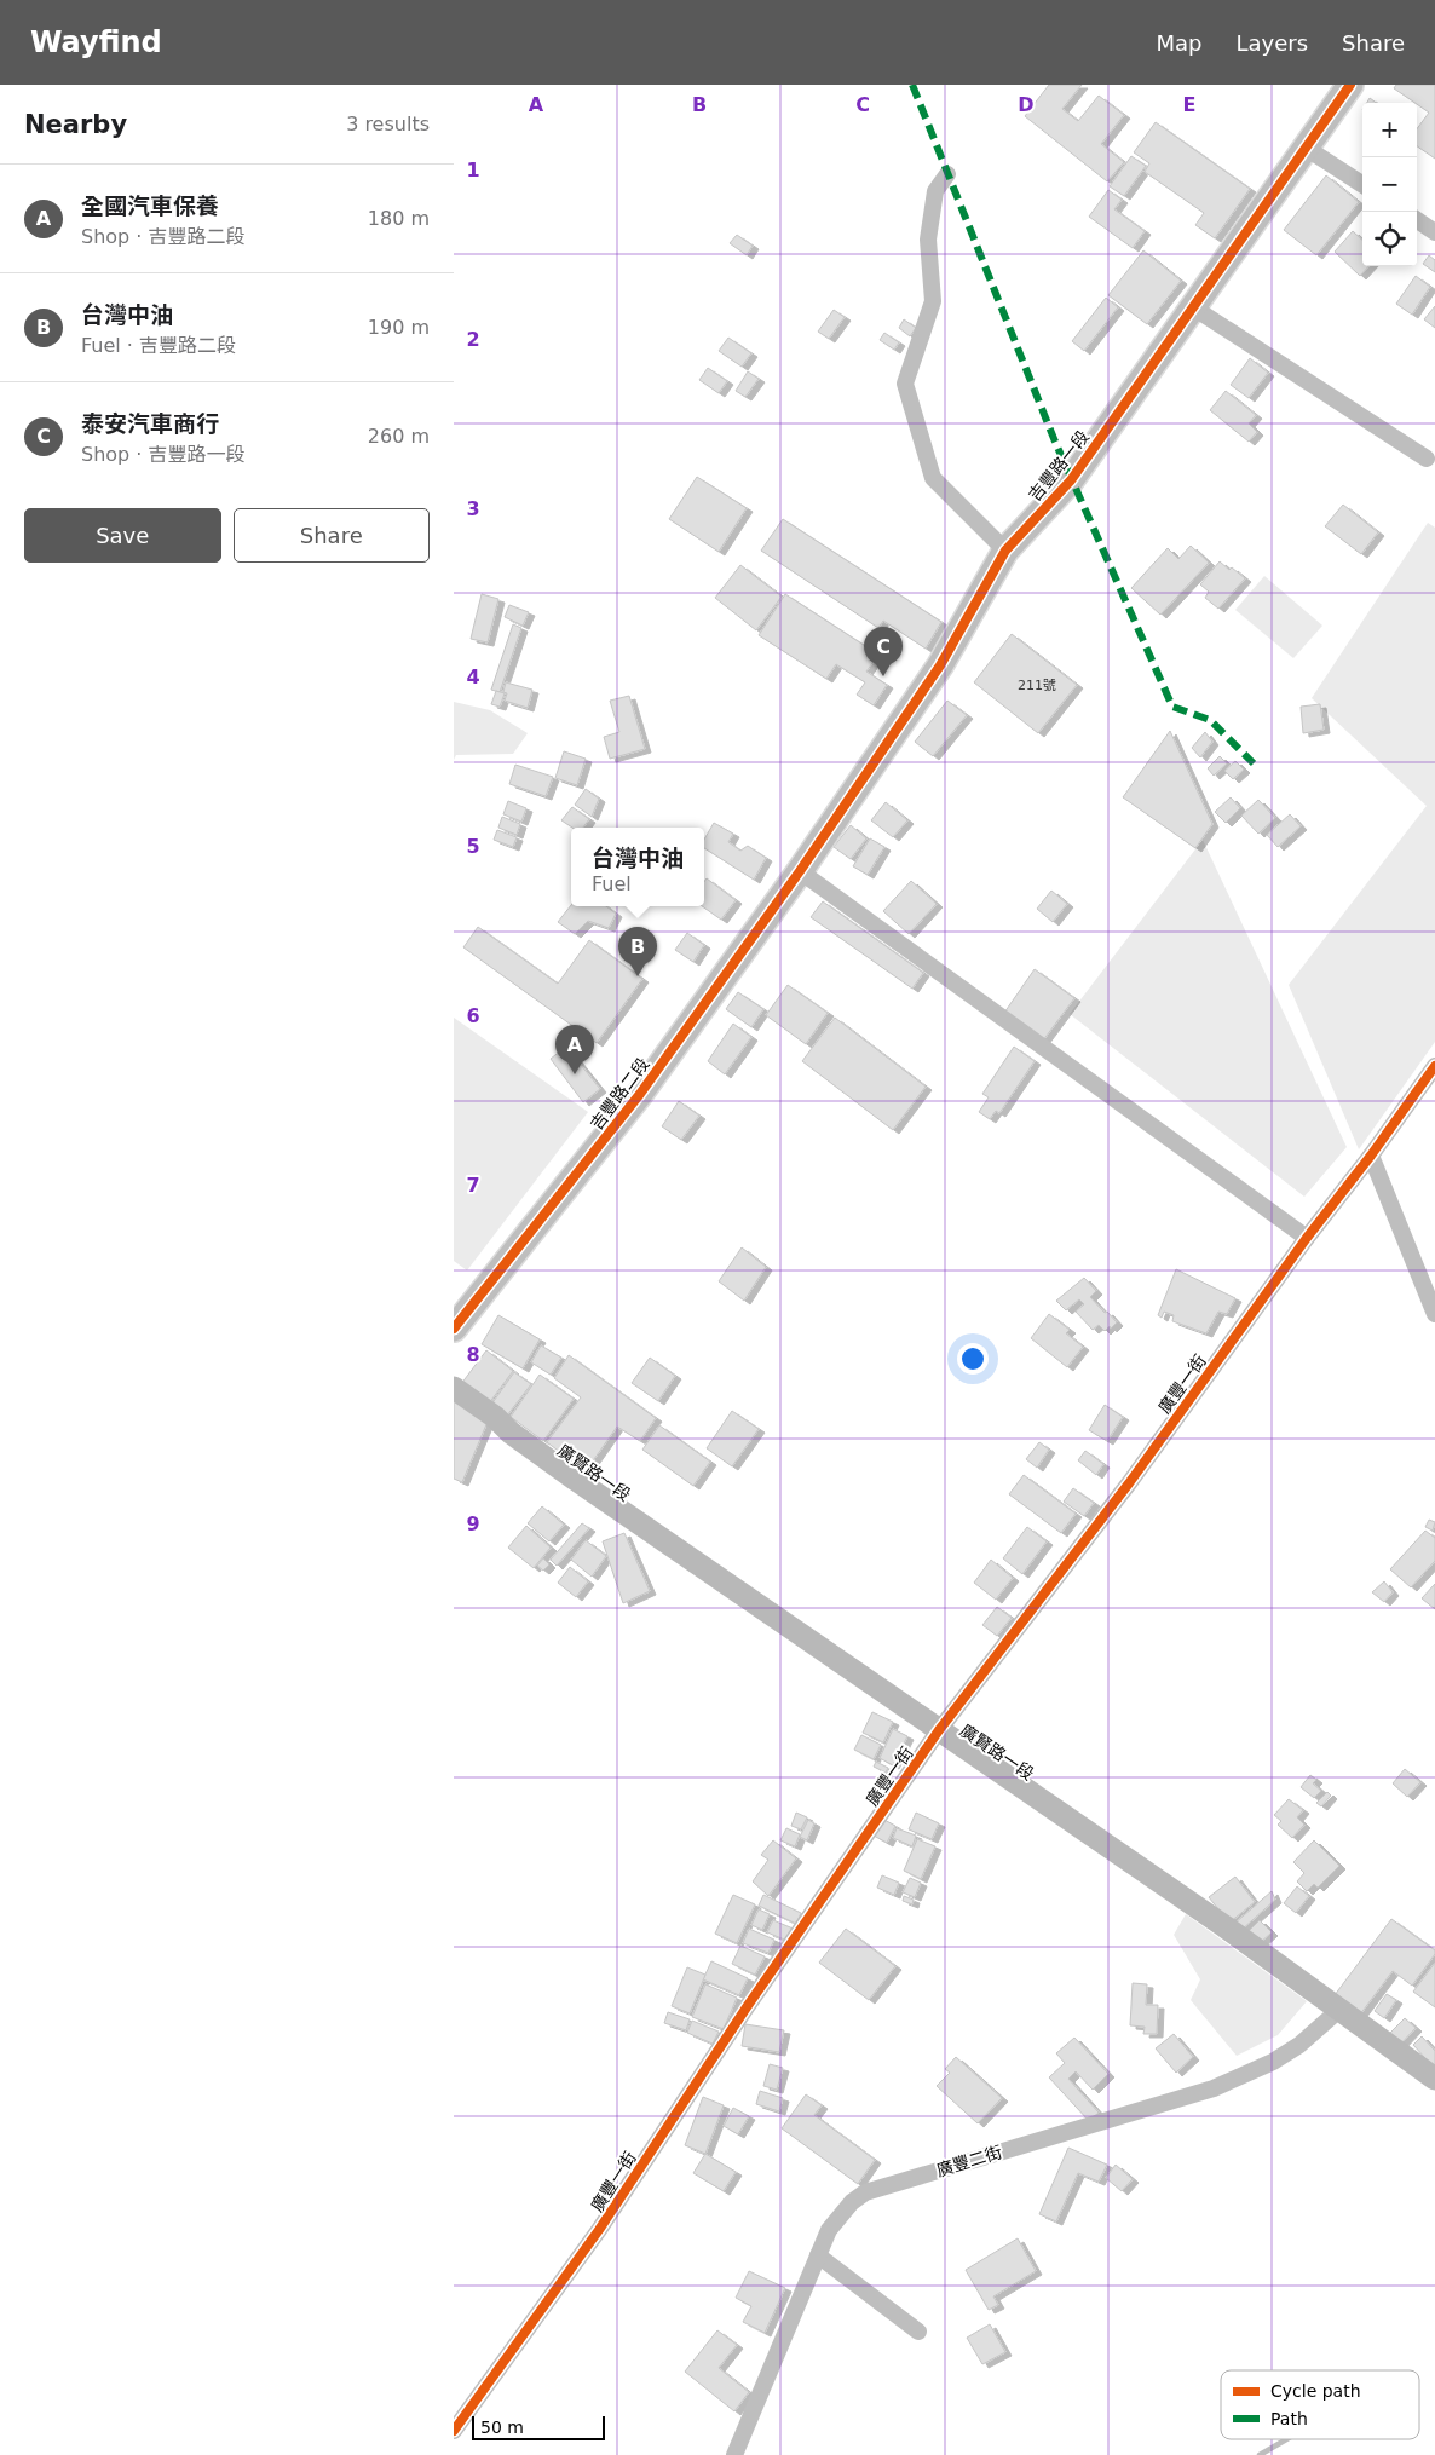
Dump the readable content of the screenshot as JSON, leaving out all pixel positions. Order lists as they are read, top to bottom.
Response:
{
  "streets": {
    "main road": ["吉豐路一段", "吉豐路二段"],
    "street": ["廣豐一街", "廣賢路一段", "廣豐二街"]
  },
  "crossings": [
    ["吉豐路一段", "吉豐路二段"],
    ["廣豐一街", "廣賢路一段"],
    ["廣賢路一段", "廣豐二街"]
  ],
  "house_numbers": ["211號"],
  "legend": ["Cycle path", "Path"],
  "scale_bar": "50 m",
  "page": {
    "header": "Wayfind",
    "nav": ["Map", "Layers", "Share"],
    "heading": ["Nearby", "3 results"],
    "map_buttons": ["+", "−"],
    "list": [
      {
        "mark": "A",
        "name": "全國汽車保養",
        "note": "Shop · 吉豐路二段",
        "value": "180 m"
      },
      {
        "mark": "B",
        "name": "台灣中油",
        "note": "Fuel · 吉豐路二段",
        "value": "190 m"
      },
      {
        "mark": "C",
        "name": "泰安汽車商行",
        "note": "Shop · 吉豐路一段",
        "value": "260 m"
      }
    ],
    "buttons": ["Save", "Share"],
    "pins": ["C", "B", "A"],
    "popup": ["台灣中油", "Fuel"],
    "scale": "50 m"
  },
  "grid": {
    "columns": [
      "A",
      "B",
      "C",
      "D",
      "E"
    ],
    "rows": [
      "1",
      "2",
      "3",
      "4",
      "5",
      "6",
      "7",
      "8",
      "9"
    ]
  }
}
